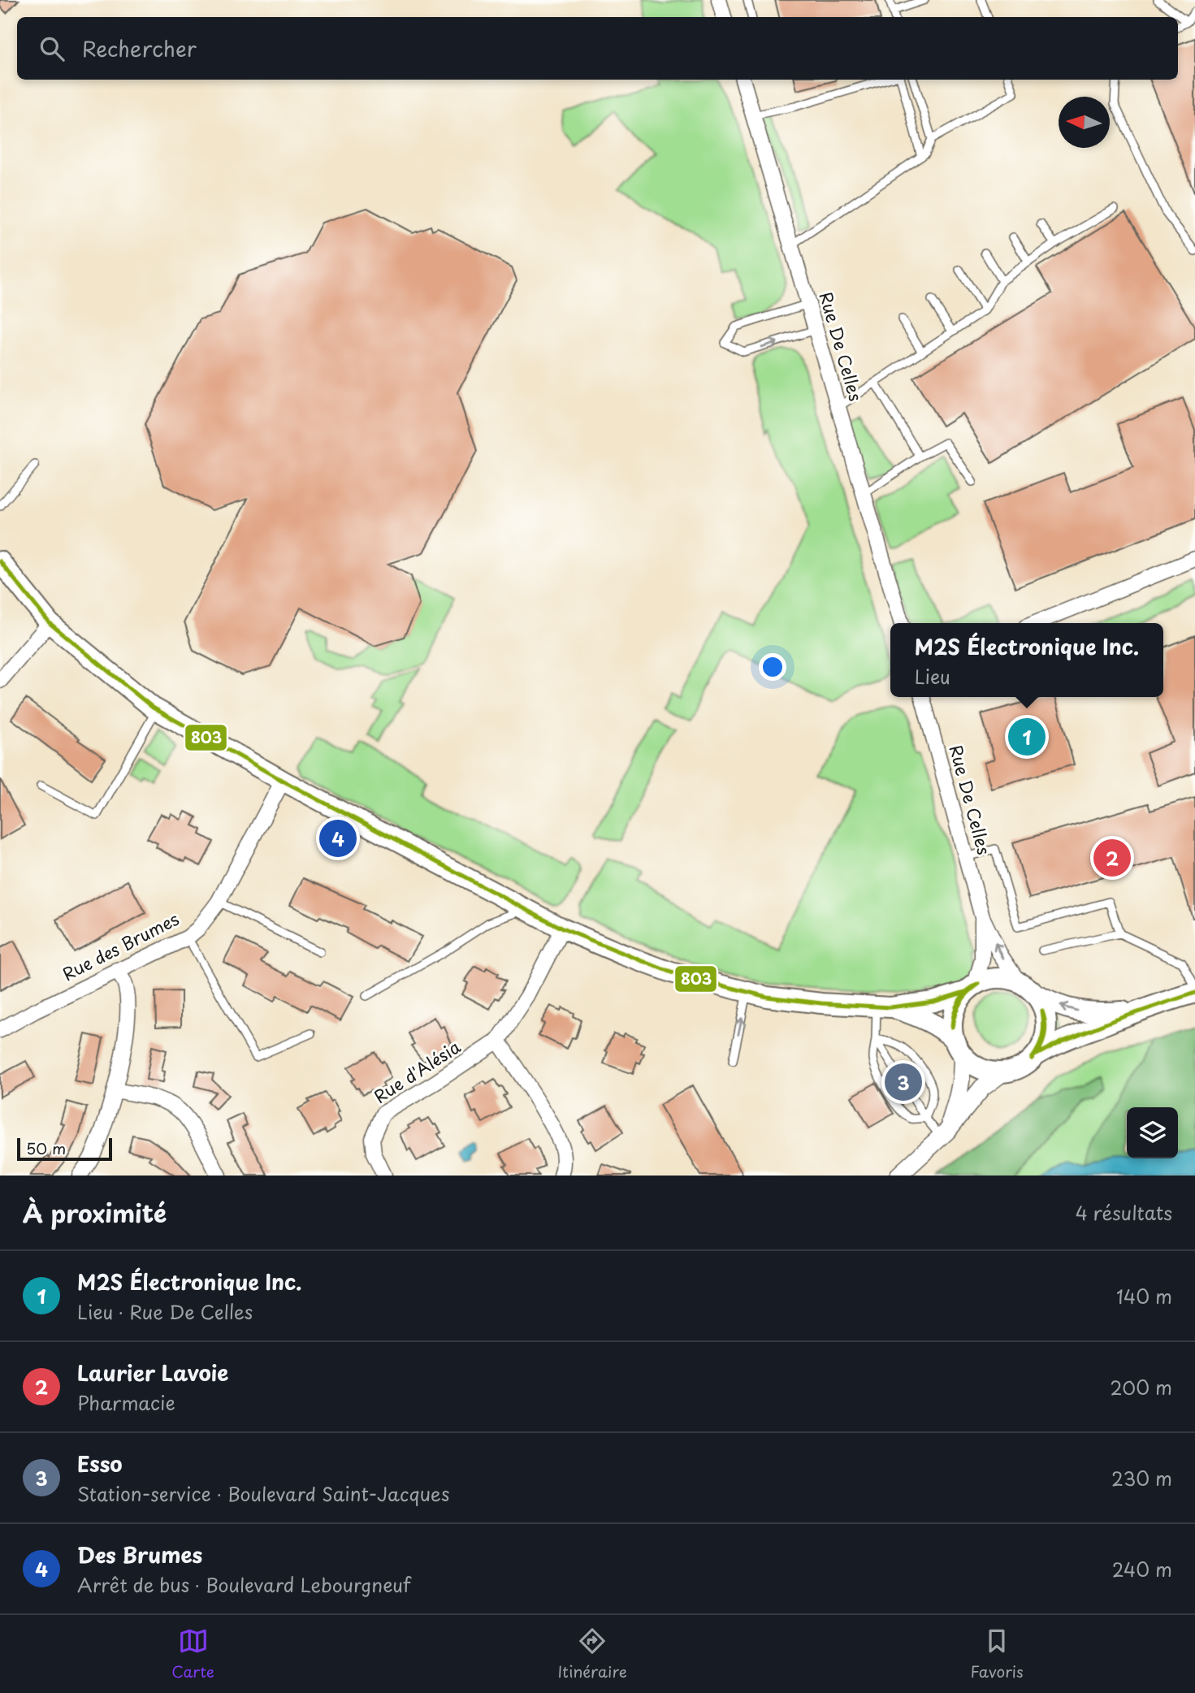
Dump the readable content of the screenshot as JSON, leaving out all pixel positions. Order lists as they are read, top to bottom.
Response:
{
  "streets": {
    "street": ["Rue De Celles", "Rue des Brumes", "Rue d'Alésia"]
  },
  "lines": ["transit line 803"],
  "scale_bar": "50 m",
  "north": "left",
  "page": {
    "search": "Rechercher",
    "popup": ["M2S Électronique Inc.", "Lieu"],
    "pins": [
      "1",
      "4",
      "2",
      "3"
    ],
    "scale": "50 m",
    "heading": ["À proximité", "4 résultats"],
    "list": [
      {
        "mark": "1",
        "name": "M2S Électronique Inc.",
        "note": "Lieu · Rue De Celles",
        "value": "140 m"
      },
      {
        "mark": "2",
        "name": "Laurier Lavoie",
        "note": "Pharmacie",
        "value": "200 m"
      },
      {
        "mark": "3",
        "name": "Esso",
        "note": "Station-service · Boulevard Saint-Jacques",
        "value": "230 m"
      },
      {
        "mark": "4",
        "name": "Des Brumes",
        "note": "Arrêt de bus · Boulevard Lebourgneuf",
        "value": "240 m"
      }
    ],
    "nav": ["Carte", "Itinéraire", "Favoris"]
  }
}
